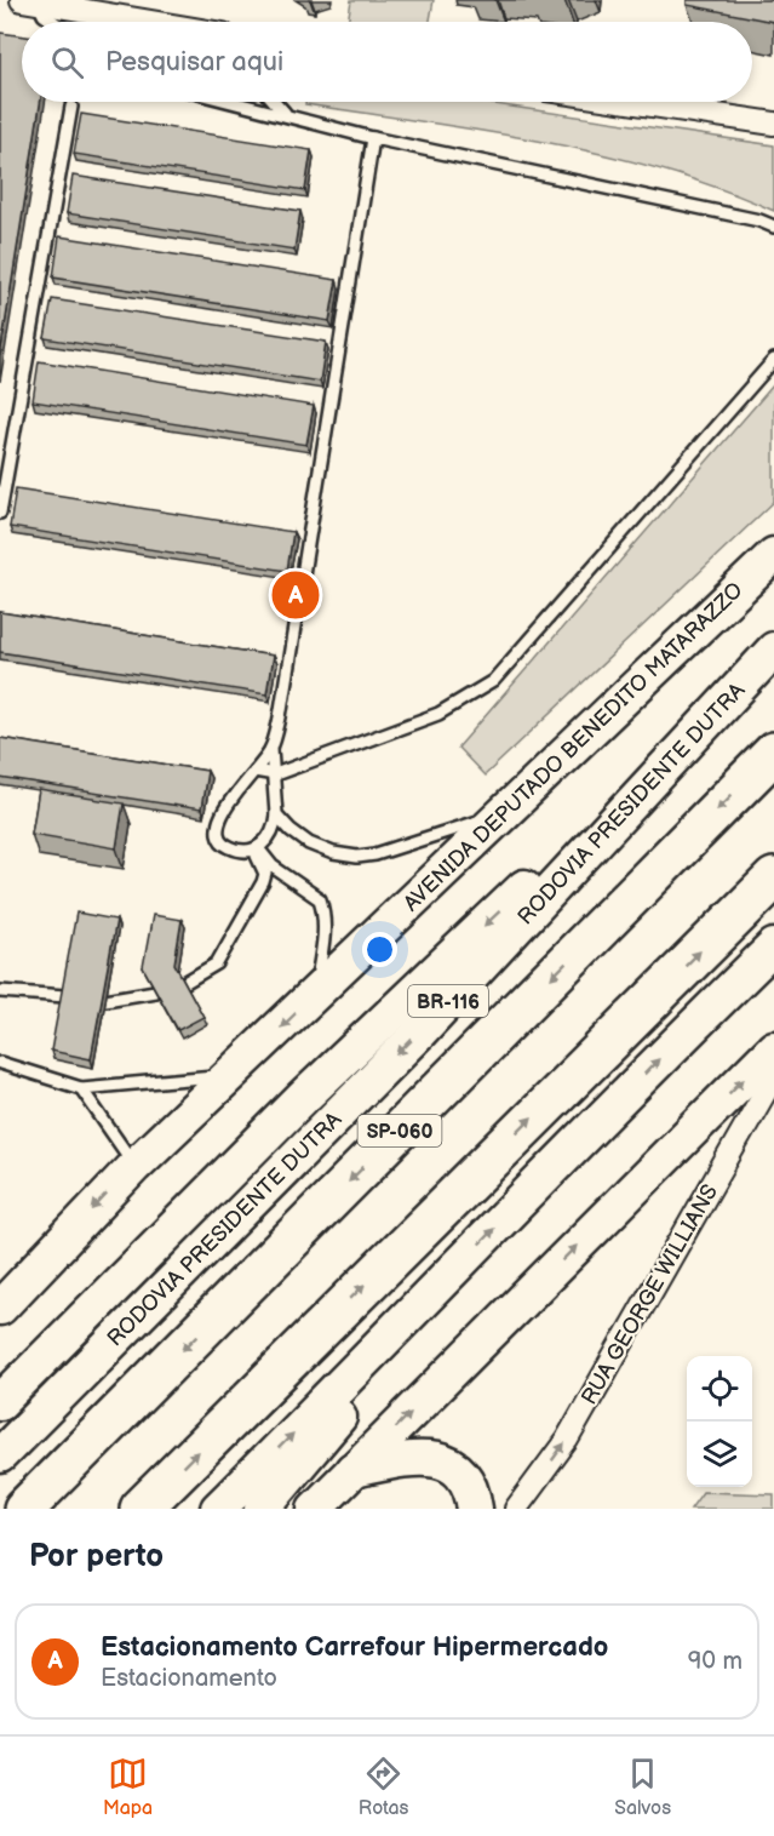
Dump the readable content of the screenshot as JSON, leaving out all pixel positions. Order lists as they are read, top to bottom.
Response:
{
  "streets": {
    "highway": ["SP-060"],
    "main road": ["AVENIDA DEPUTADO BENEDITO MATARAZZO", "RODOVIA PRESIDENTE DUTRA", "BR-116"],
    "street": ["RUA GEORGE WILLIANS"]
  },
  "one_way": ["RUA GEORGE WILLIANS"],
  "page": {
    "search": "Pesquisar aqui",
    "pins": "A",
    "heading": "Por perto",
    "list": [
      {
        "mark": "A",
        "name": "Estacionamento Carrefour Hipermercado",
        "note": "Estacionamento",
        "value": "90 m"
      }
    ],
    "nav": ["Mapa", "Rotas", "Salvos"]
  }
}
